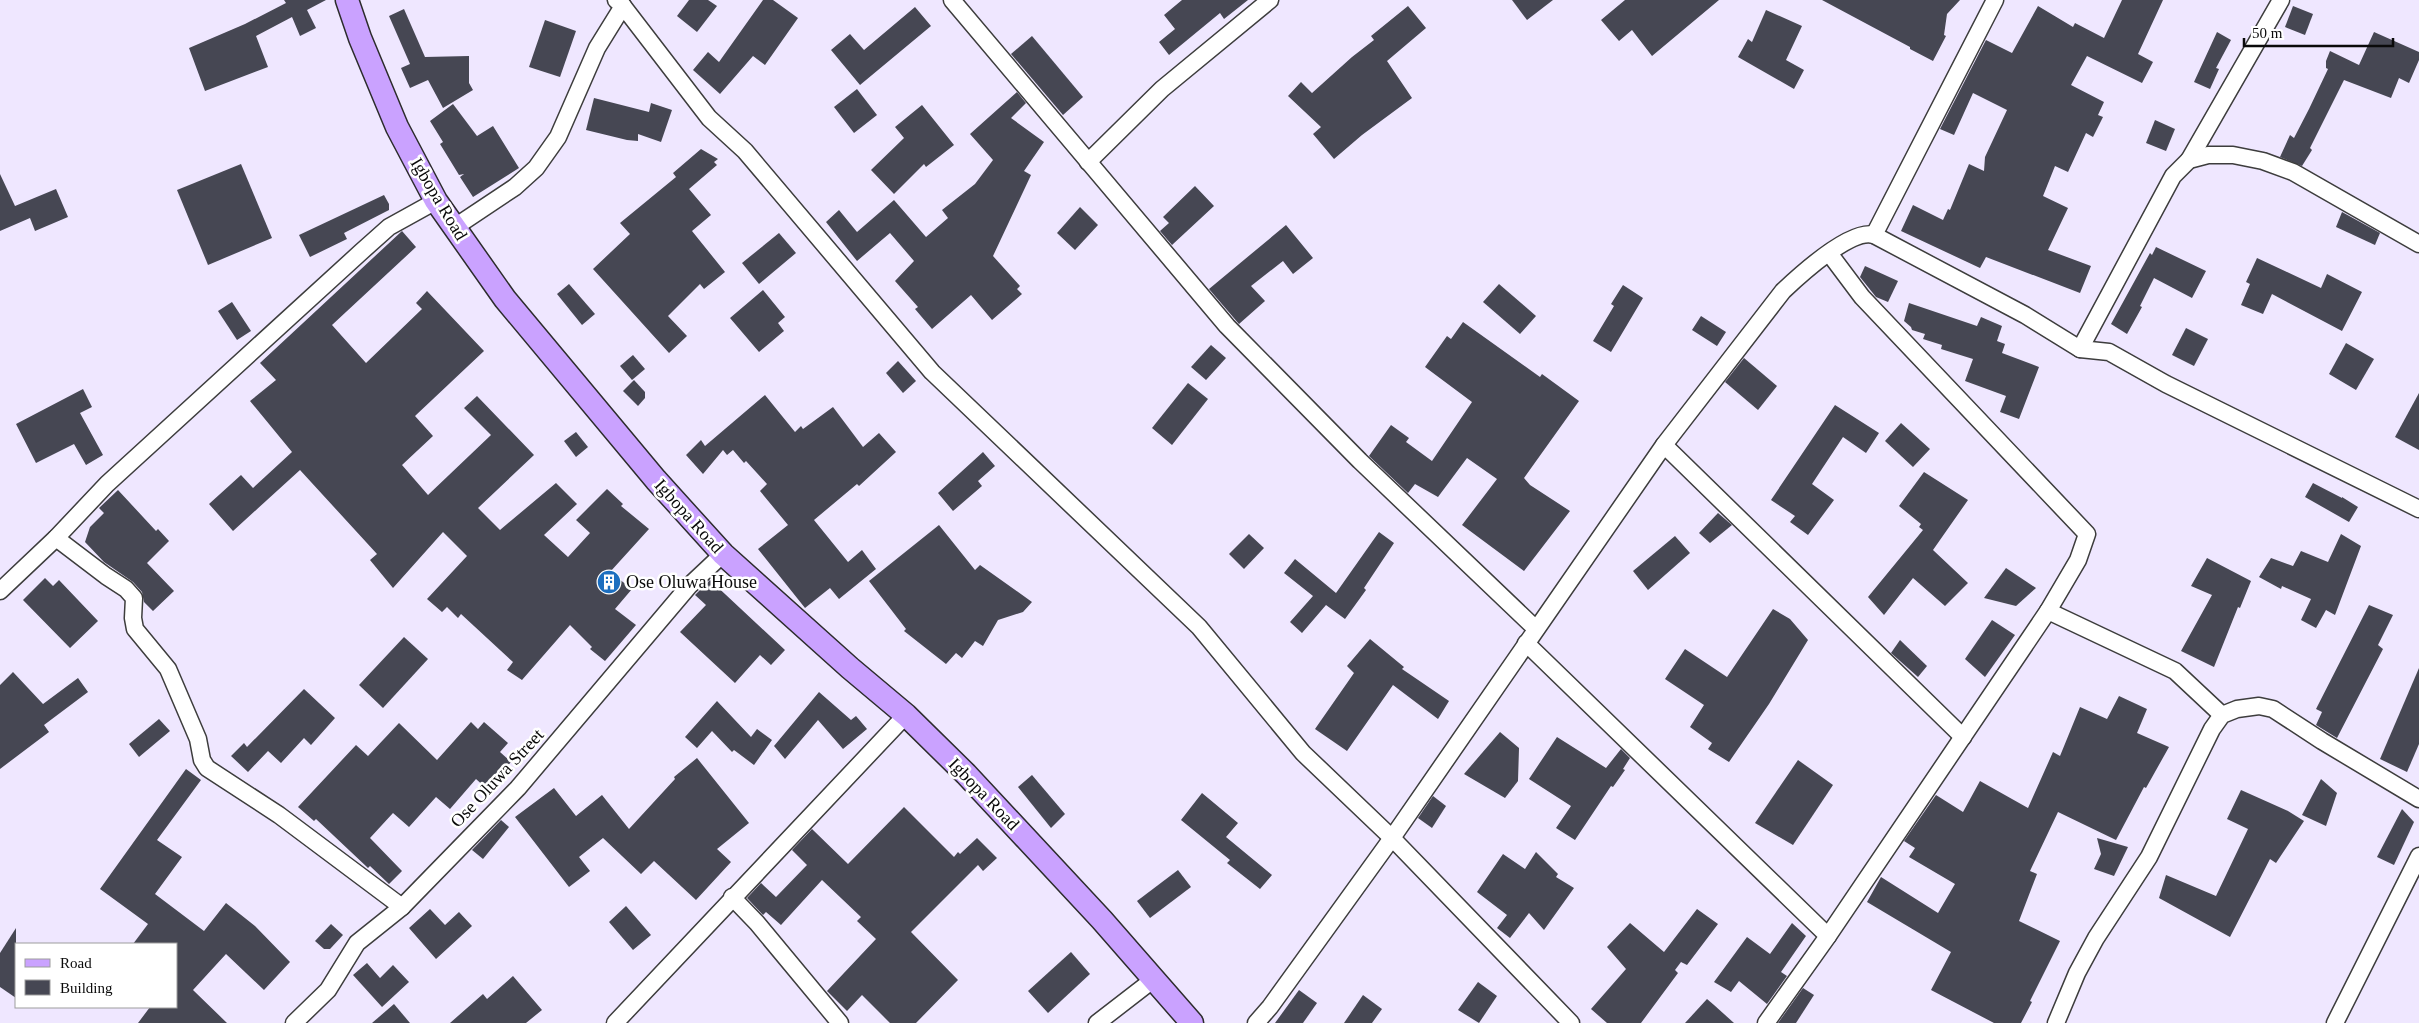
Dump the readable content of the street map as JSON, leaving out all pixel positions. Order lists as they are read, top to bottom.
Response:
{
  "streets": {
    "street": ["Igbopa Road", "Ose Oluwa Street"]
  },
  "crossings": [
    ["Igbopa Road", "Ose Oluwa Street"]
  ],
  "places": {
    "building": ["Ose Oluwa House"]
  },
  "legend": ["Road", "Building"],
  "scale_bar": "50 m"
}
